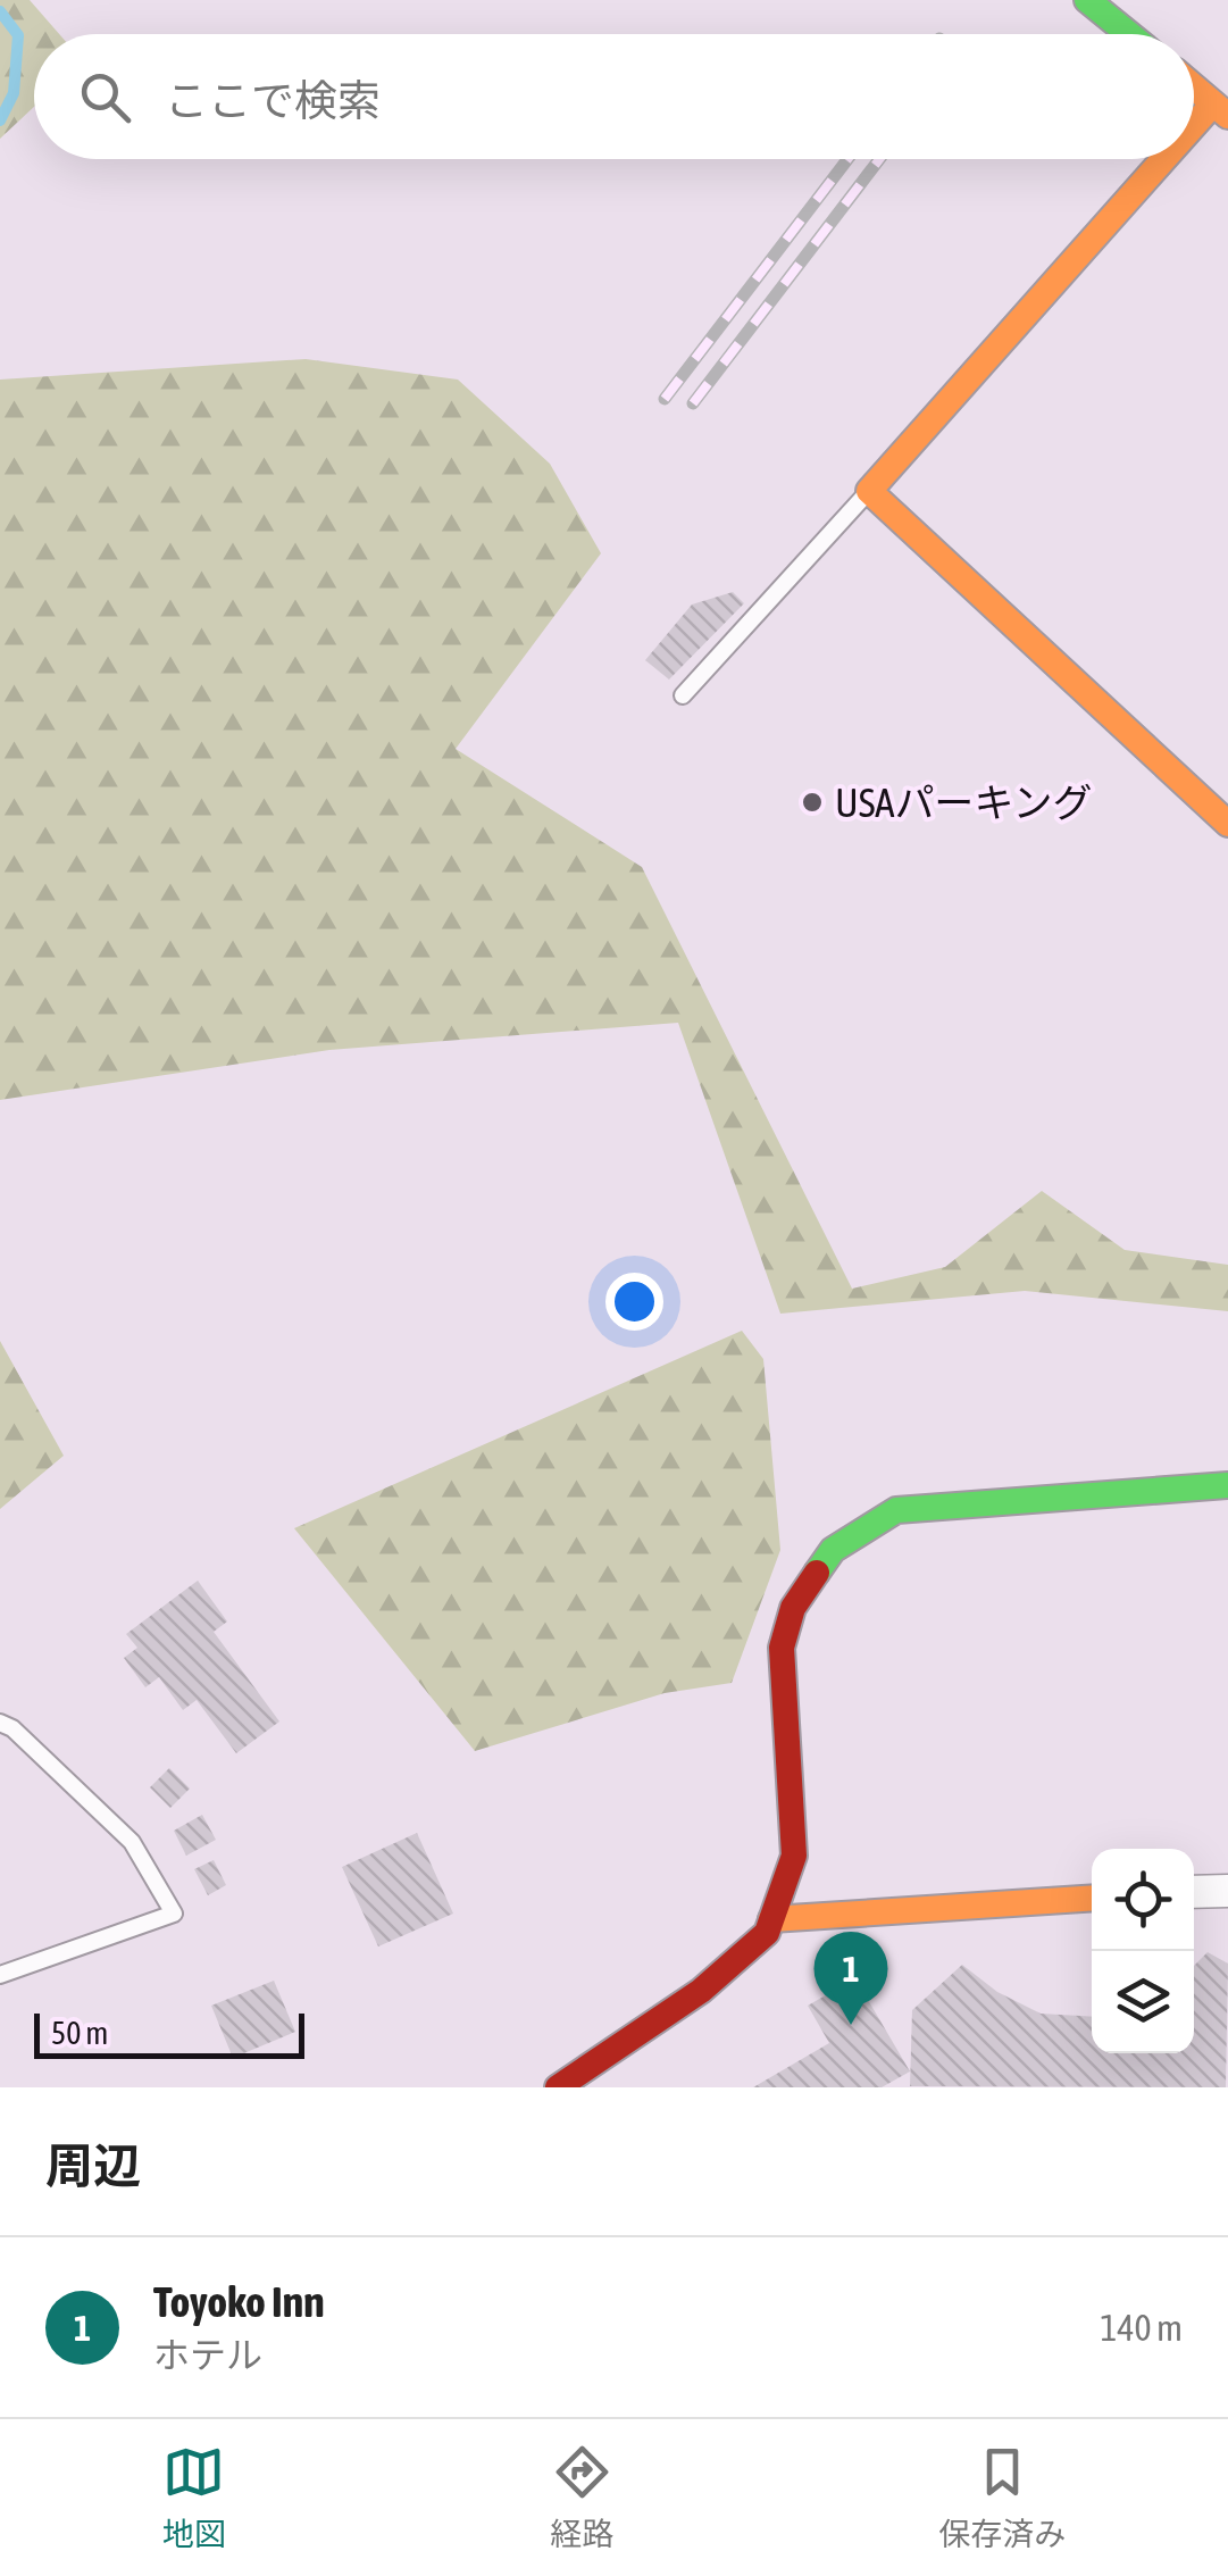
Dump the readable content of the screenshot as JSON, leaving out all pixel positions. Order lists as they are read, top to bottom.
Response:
{
  "places": ["USAパーキング"],
  "scale_bar": "50 m",
  "page": {
    "search": "ここで検索",
    "pins": "1",
    "scale": "50 m",
    "heading": "周辺",
    "list": [
      {
        "mark": "1",
        "name": "Toyoko Inn",
        "note": "ホテル",
        "value": "140 m"
      }
    ],
    "nav": ["地図", "経路", "保存済み"]
  }
}
